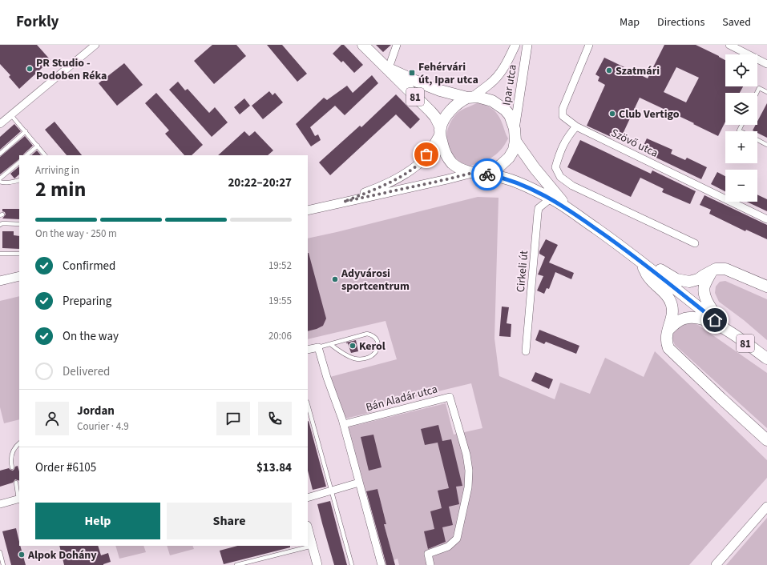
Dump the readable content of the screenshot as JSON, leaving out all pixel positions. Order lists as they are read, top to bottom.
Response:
{
  "streets": {
    "main road": ["81"],
    "street": [
      "Ipar utca",
      "Szövő utca",
      "Cirkeli út",
      "Bán Aladár utca"
    ]
  },
  "crossings": [
    ["Ipar utca", "81"],
    ["81", "Cirkeli út"]
  ],
  "places": {
    "other": [
      "PR Studio - Podoben Réka",
      "Szatmári",
      "Club Vertigo",
      "Adyvárosi sportcentrum",
      "Kerol",
      "Alpok Dohány"
    ],
    "transit": ["Fehérvári út, Ipar utca"]
  },
  "page": {
    "header": "Forkly",
    "nav": ["Map", "Directions", "Saved"],
    "map_buttons": ["+", "−"],
    "heading": ["2 min", "Arriving in", "20:22–20:27"],
    "panel": [
      "Jordan",
      "Courier · 4.9",
      "Order #6105",
      "$13.84"
    ],
    "bar": "On the way · 250 m",
    "list": [
      ["Confirmed", "19:52"],
      ["Preparing", "19:55"],
      ["On the way", "20:06"],
      "Delivered"
    ],
    "buttons": ["Help", "Share"]
  }
}
